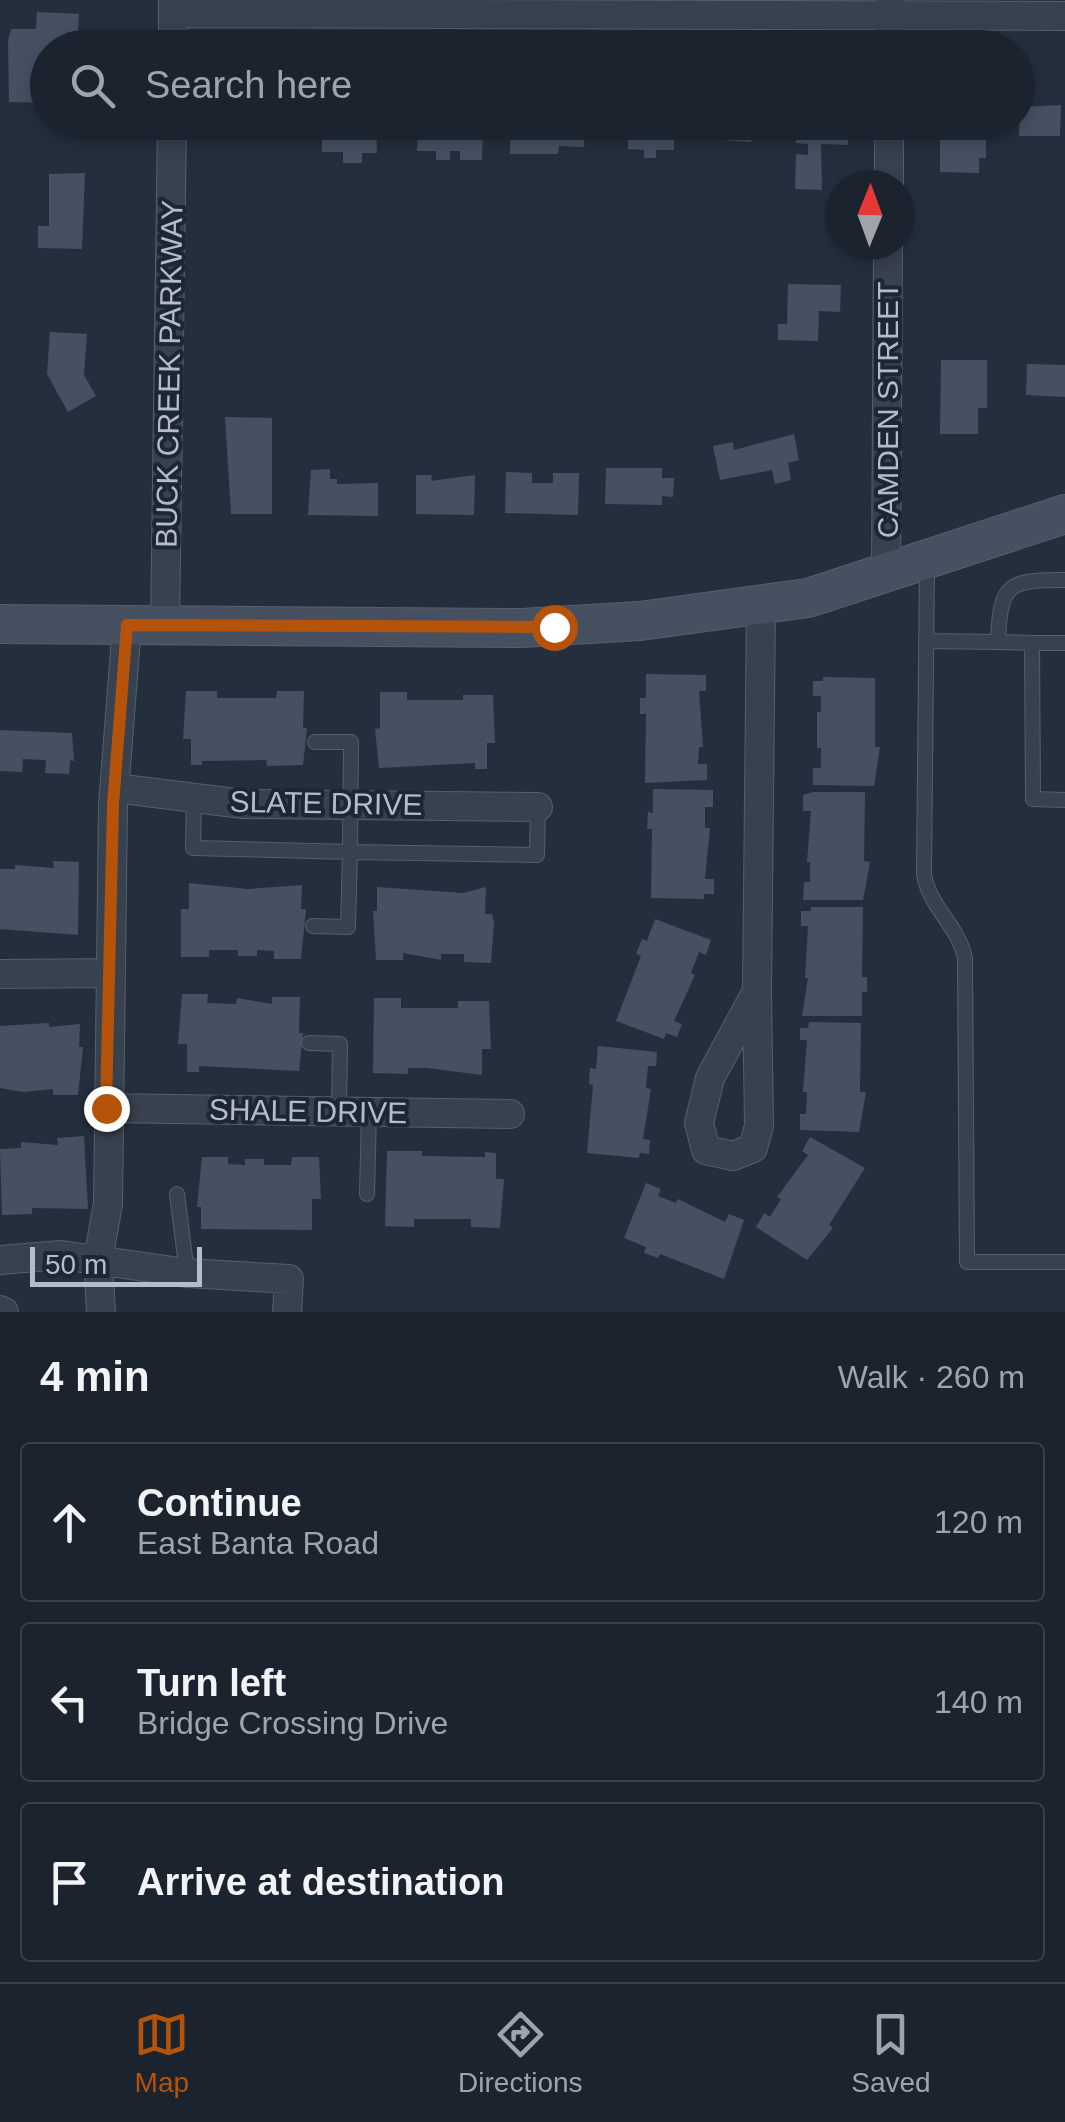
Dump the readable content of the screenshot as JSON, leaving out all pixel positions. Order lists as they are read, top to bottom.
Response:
{
  "streets": {
    "street": [
      "BUCK CREEK PARKWAY",
      "CAMDEN STREET",
      "SLATE DRIVE",
      "SHALE DRIVE"
    ]
  },
  "scale_bar": "50 m",
  "north": "top",
  "page": {
    "search": "Search here",
    "scale": "50 m",
    "heading": ["4 min", "Walk · 260 m"],
    "list": [
      ["Continue", "East Banta Road", "120 m"],
      ["Turn left", "Bridge Crossing Drive", "140 m"],
      "Arrive at destination"
    ],
    "nav": ["Map", "Directions", "Saved"]
  }
}
